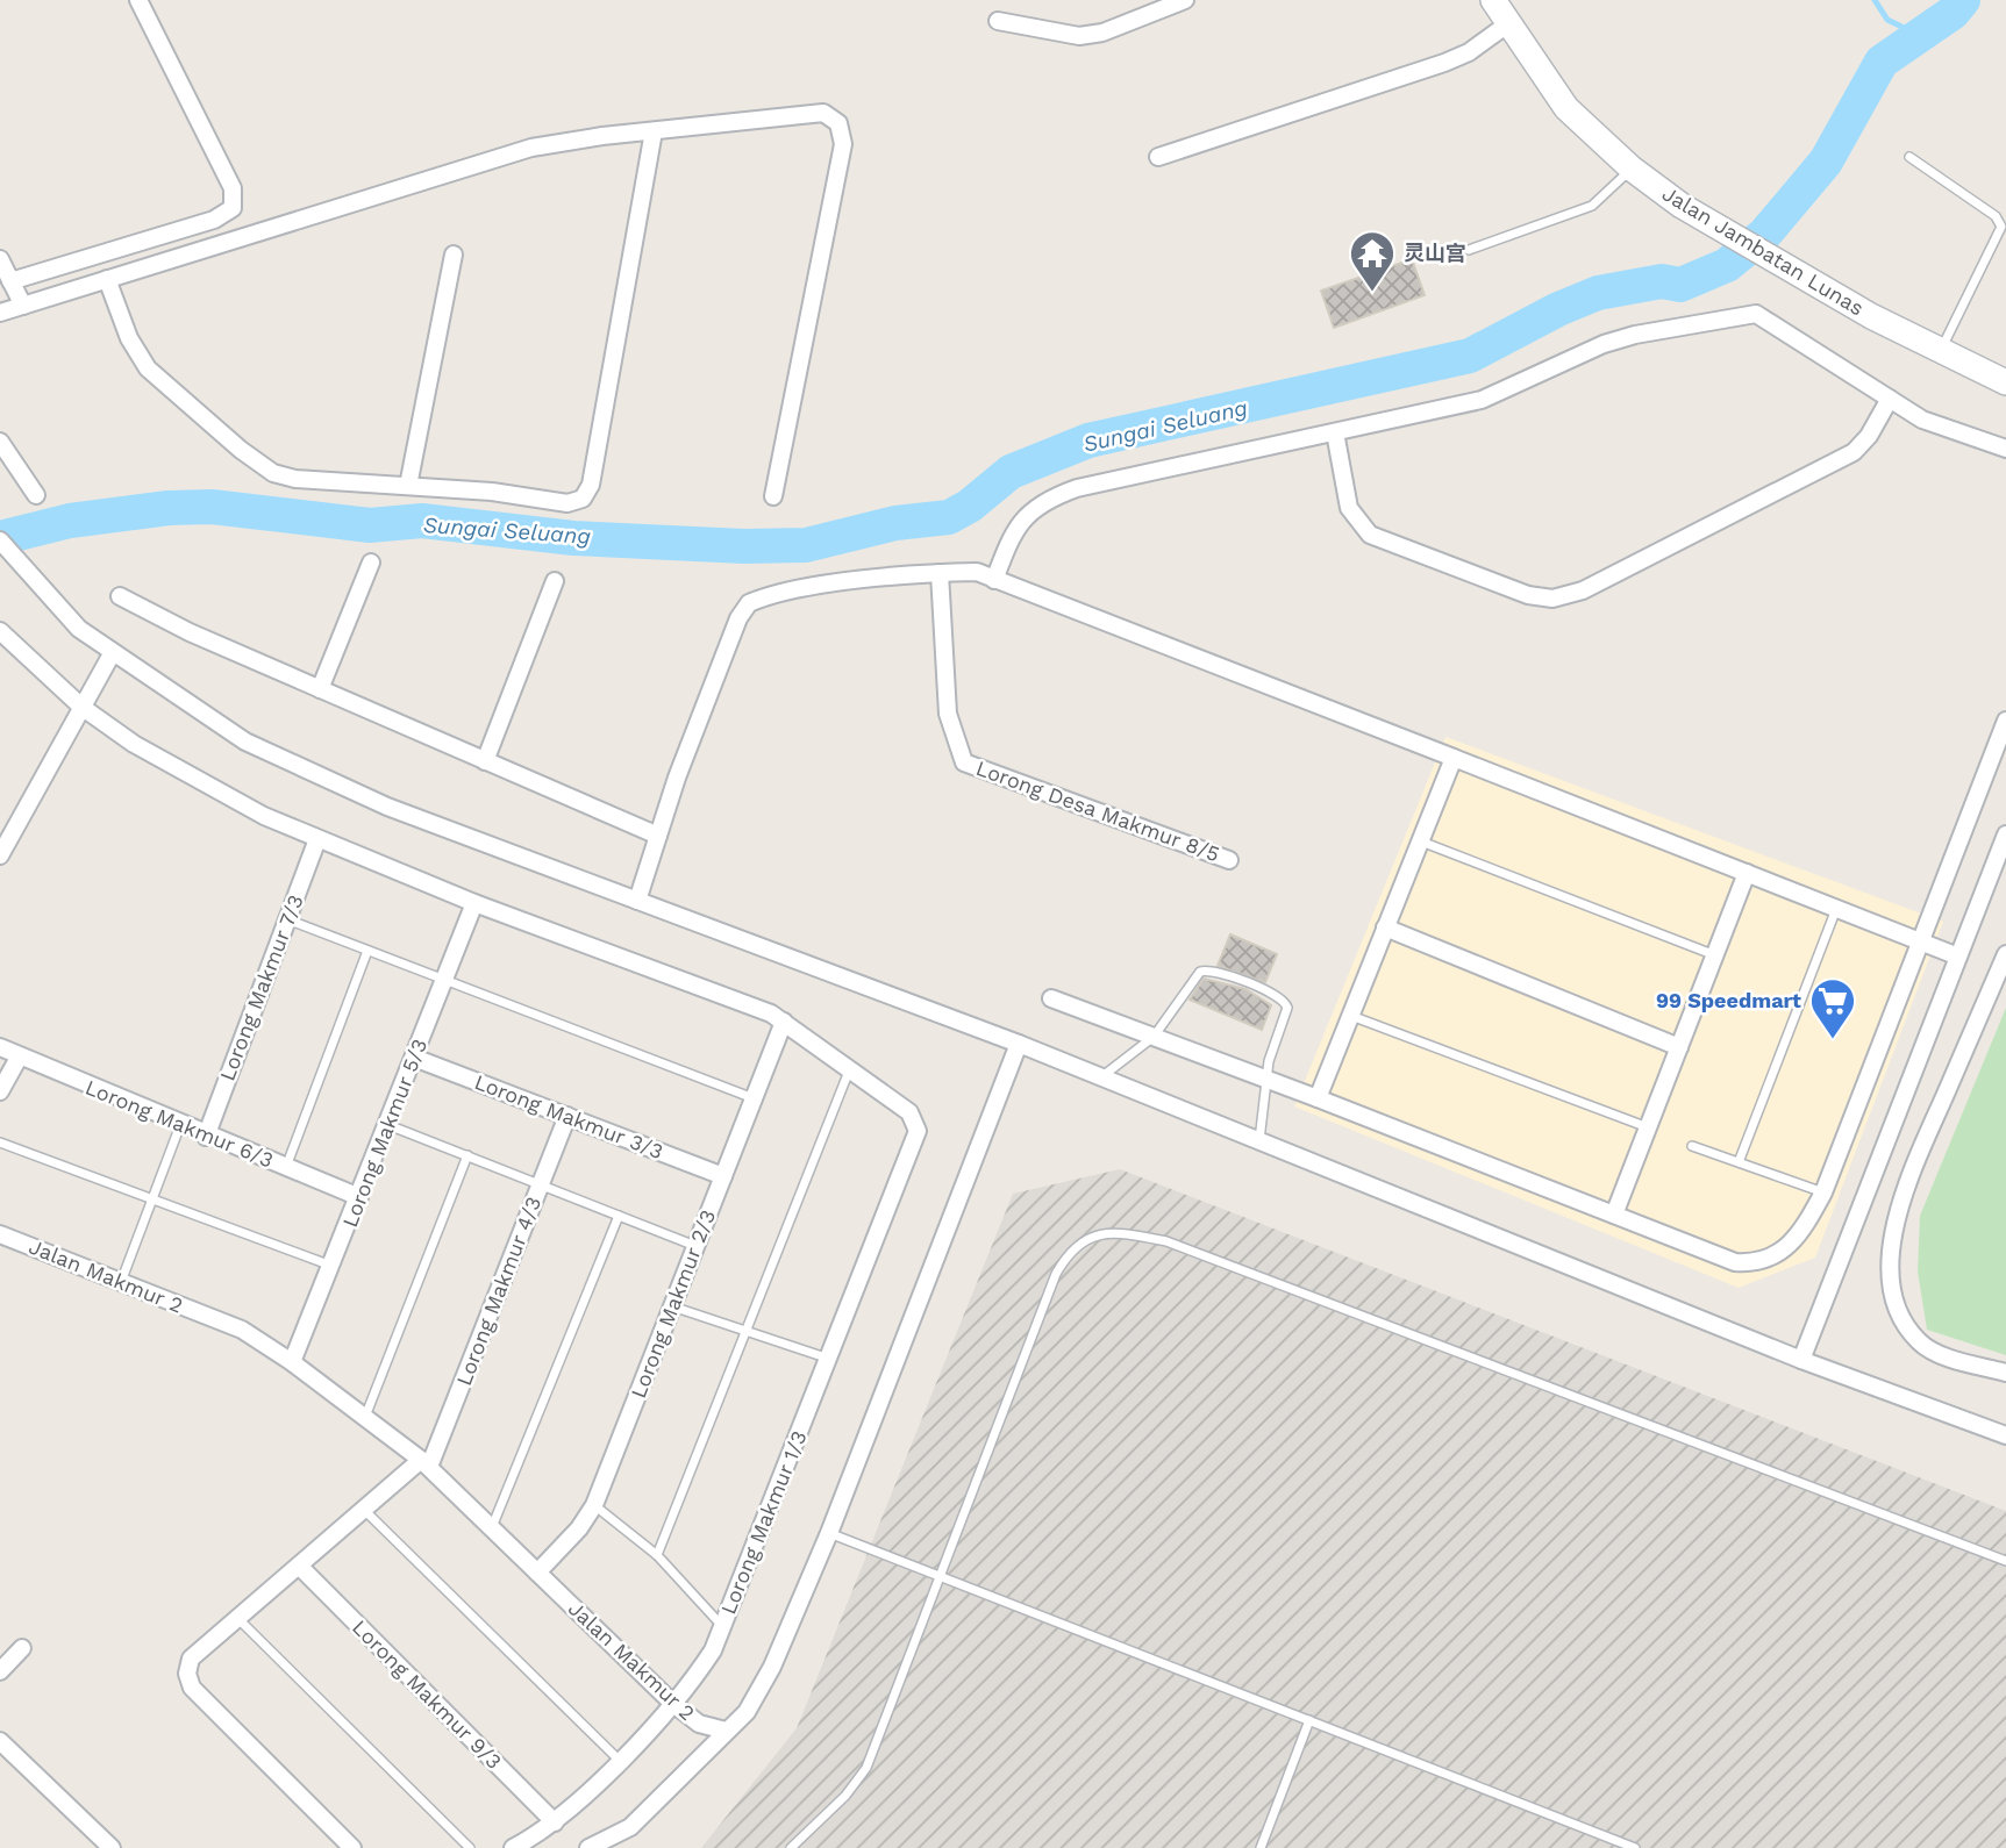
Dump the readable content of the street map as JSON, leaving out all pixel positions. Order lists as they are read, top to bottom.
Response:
{
  "streets": {
    "main road": ["Jalan Jambatan Lunas"],
    "street": [
      "Lorong Desa Makmur 8/5",
      "Lorong Makmur 7/3",
      "Lorong Makmur 3/3",
      "Lorong Makmur 6/3",
      "Lorong Makmur 5/3",
      "Jalan Makmur 2",
      "Lorong Makmur 4/3",
      "Lorong Makmur 2/3",
      "Lorong Makmur 1/3",
      "Lorong Makmur 9/3"
    ]
  },
  "crossings": [
    ["Lorong Makmur 7/3", "Lorong Makmur 6/3"],
    ["Lorong Makmur 3/3", "Lorong Makmur 5/3"],
    ["Lorong Makmur 3/3", "Lorong Makmur 4/3"],
    ["Lorong Makmur 3/3", "Lorong Makmur 2/3"],
    ["Lorong Makmur 6/3", "Lorong Makmur 5/3"],
    ["Lorong Makmur 5/3", "Jalan Makmur 2"],
    ["Jalan Makmur 2", "Lorong Makmur 4/3"],
    ["Jalan Makmur 2", "Lorong Makmur 2/3"],
    ["Jalan Makmur 2", "Lorong Makmur 1/3"],
    ["Lorong Makmur 1/3", "Lorong Makmur 9/3"]
  ],
  "water": ["Sungai Seluang"],
  "places": {
    "temple": ["灵山宫"],
    "supermarket": ["99 Speedmart"]
  }
}
